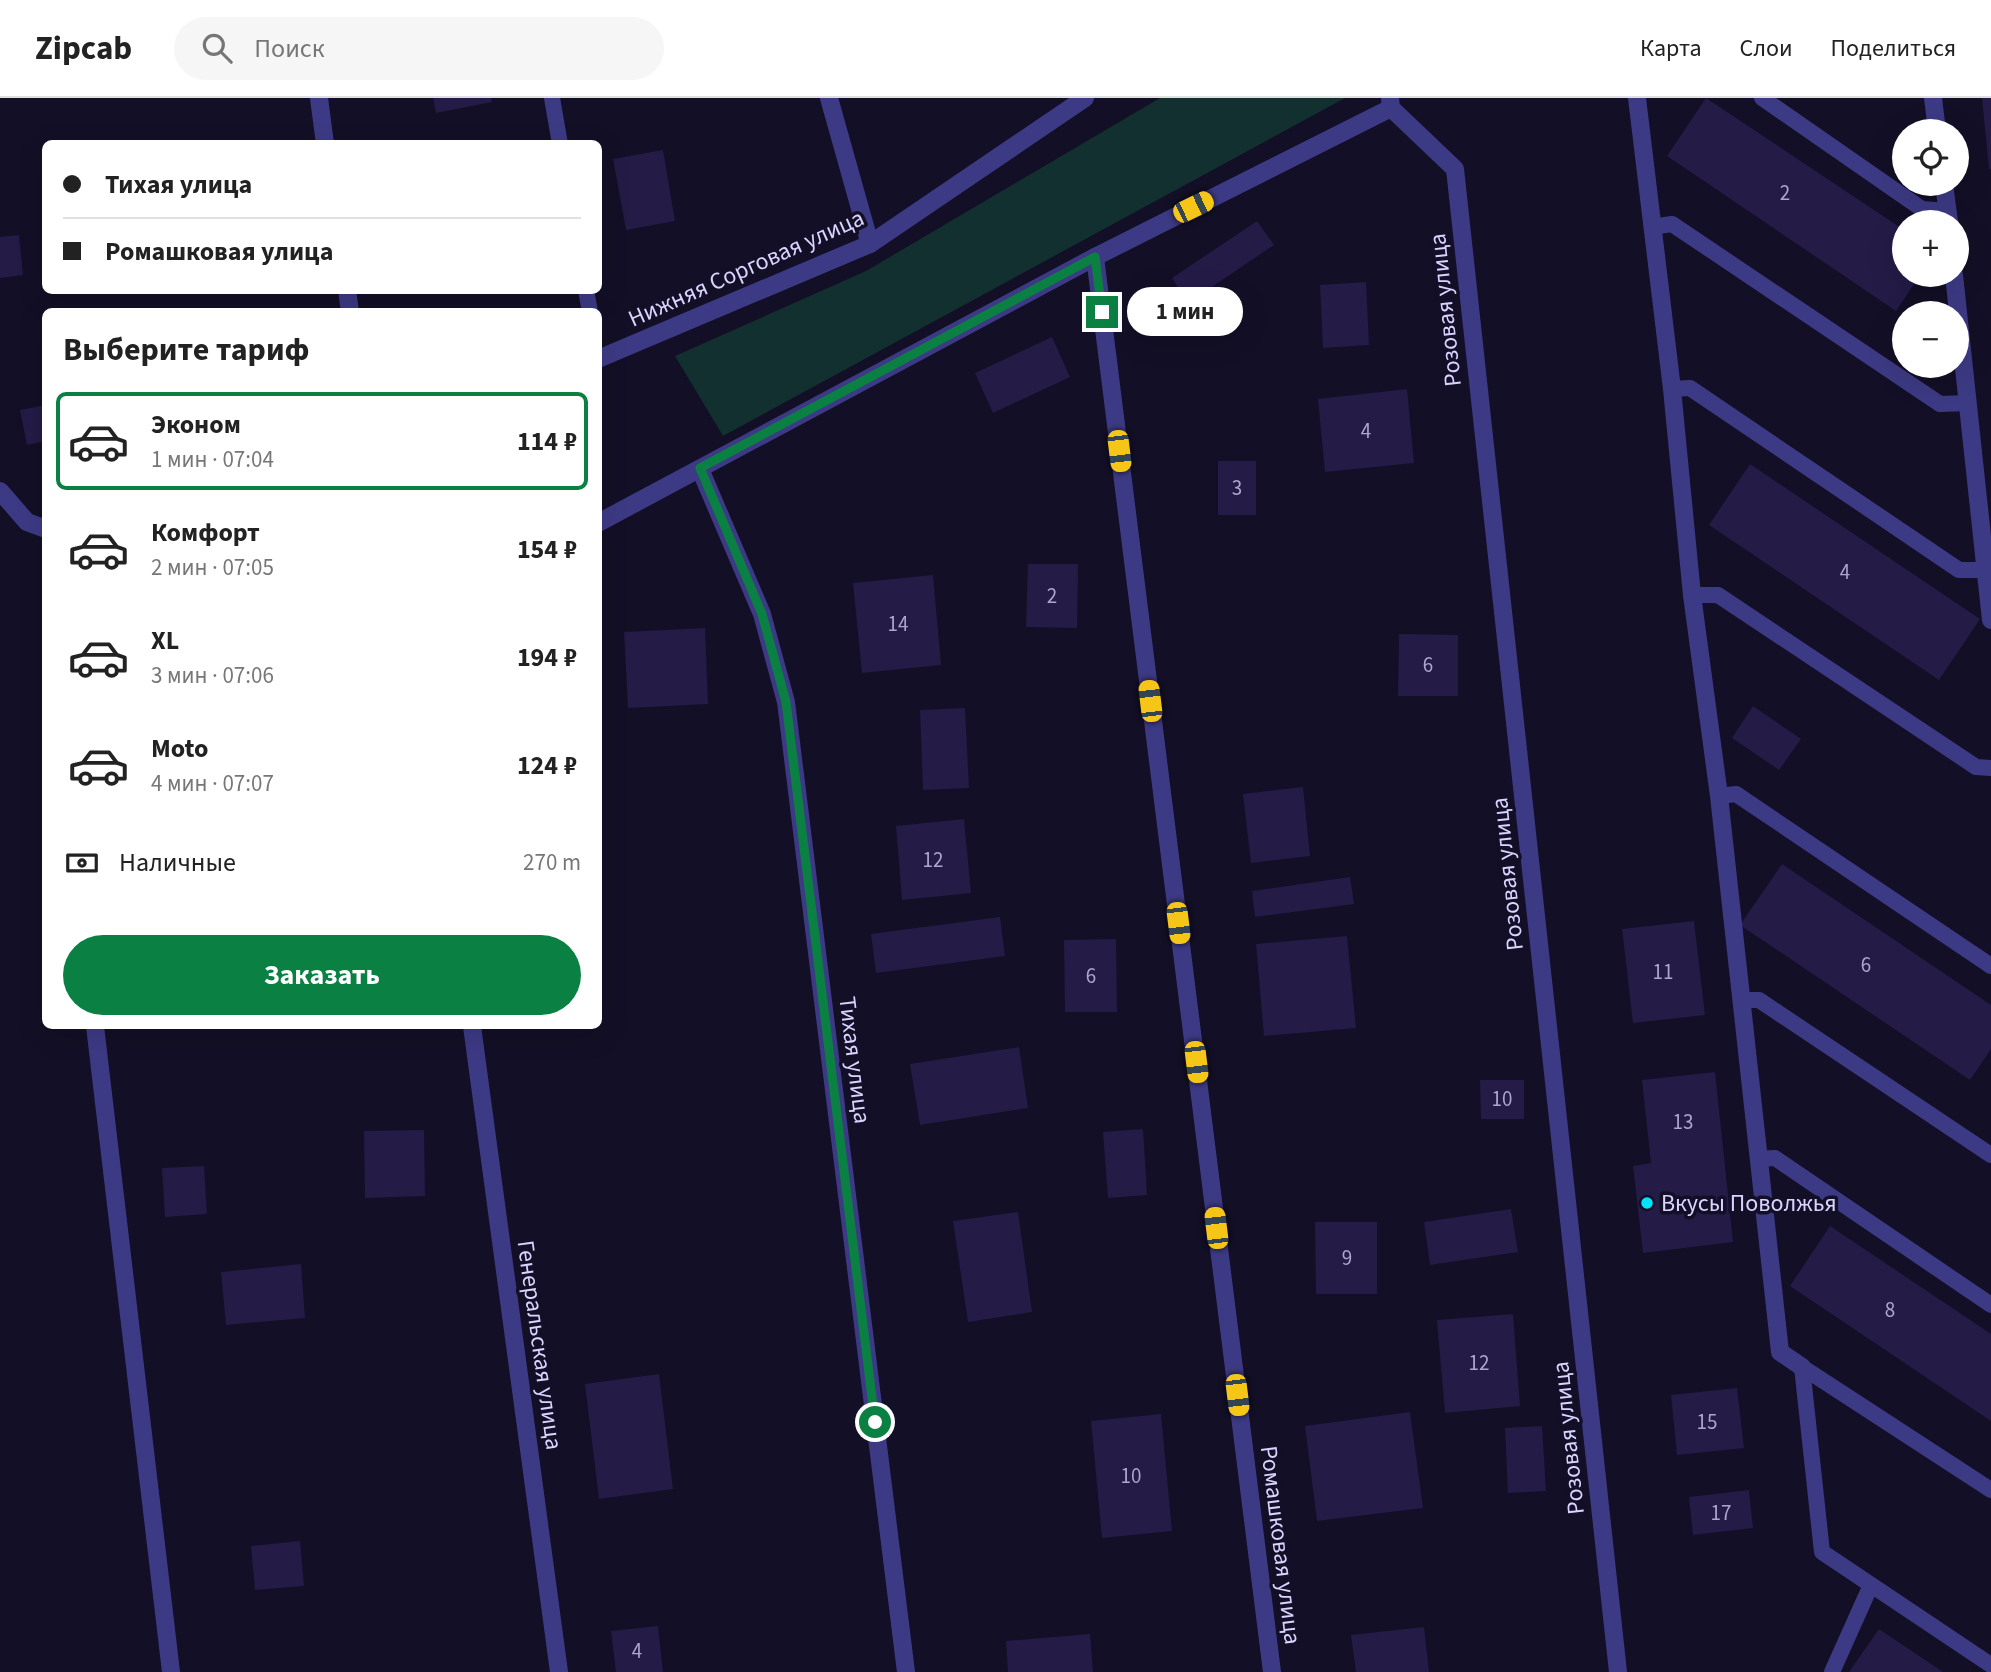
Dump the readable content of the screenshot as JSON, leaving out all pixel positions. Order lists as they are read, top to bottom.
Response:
{
  "streets": {
    "street": [
      "Нижняя Сорговая улица",
      "Розовая улица",
      "Тихая улица",
      "Генеральская улица",
      "Ромашковая улица"
    ]
  },
  "places": ["Вкусы Поволжья"],
  "house_numbers": [
    "2",
    "4",
    "3",
    "4",
    "2",
    "14",
    "6",
    "12",
    "6",
    "11",
    "6",
    "10",
    "13",
    "9",
    "8",
    "12",
    "15",
    "10",
    "17",
    "4"
  ],
  "page": {
    "header": "Zipcab",
    "search": "Поиск",
    "nav": ["Карта", "Слои", "Поделиться"],
    "map_buttons": ["+", "−"],
    "banner": ["Тихая улица", "Ромашковая улица"],
    "bubble": "1 мин",
    "heading": "Выберите тариф",
    "list": [
      {
        "name": "Эконом",
        "note": "1 мин · 07:04",
        "value": "114 ₽"
      },
      {
        "name": "Комфорт",
        "note": "2 мин · 07:05",
        "value": "154 ₽"
      },
      {
        "name": "XL",
        "note": "3 мин · 07:06",
        "value": "194 ₽"
      },
      {
        "name": "Moto",
        "note": "4 мин · 07:07",
        "value": "124 ₽"
      }
    ],
    "pay": ["Наличные", "270 m"],
    "buttons": "Заказать"
  }
}
